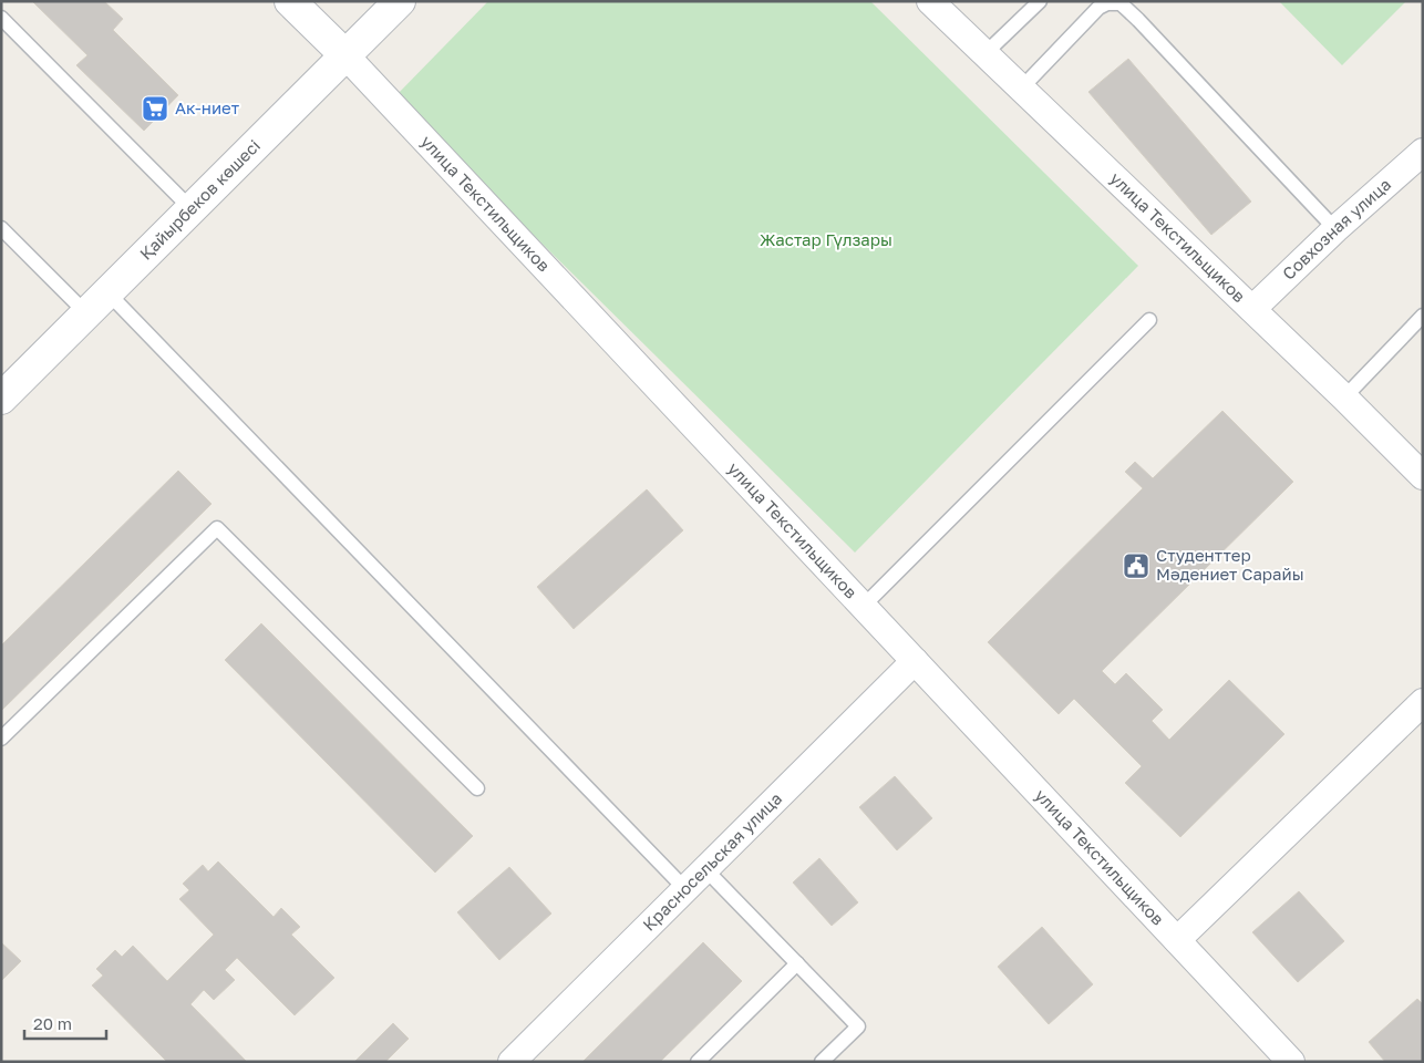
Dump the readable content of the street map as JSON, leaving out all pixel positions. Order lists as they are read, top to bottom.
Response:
{
  "streets": {
    "main road": ["Қайырбеков көшесі", "улица Текстильщиков"],
    "street": ["Совхозная улица", "Красносельская улица"]
  },
  "crossings": [
    ["Қайырбеков көшесі", "улица Текстильщиков"],
    ["улица Текстильщиков", "Совхозная улица"],
    ["улица Текстильщиков", "Красносельская улица"]
  ],
  "parks": ["Жастар Гүлзары"],
  "places": {
    "supermarket": ["Ак-ниет"],
    "public building": ["Студенттер Мәдениет Сарайы"]
  },
  "scale_bar": "20 m"
}
